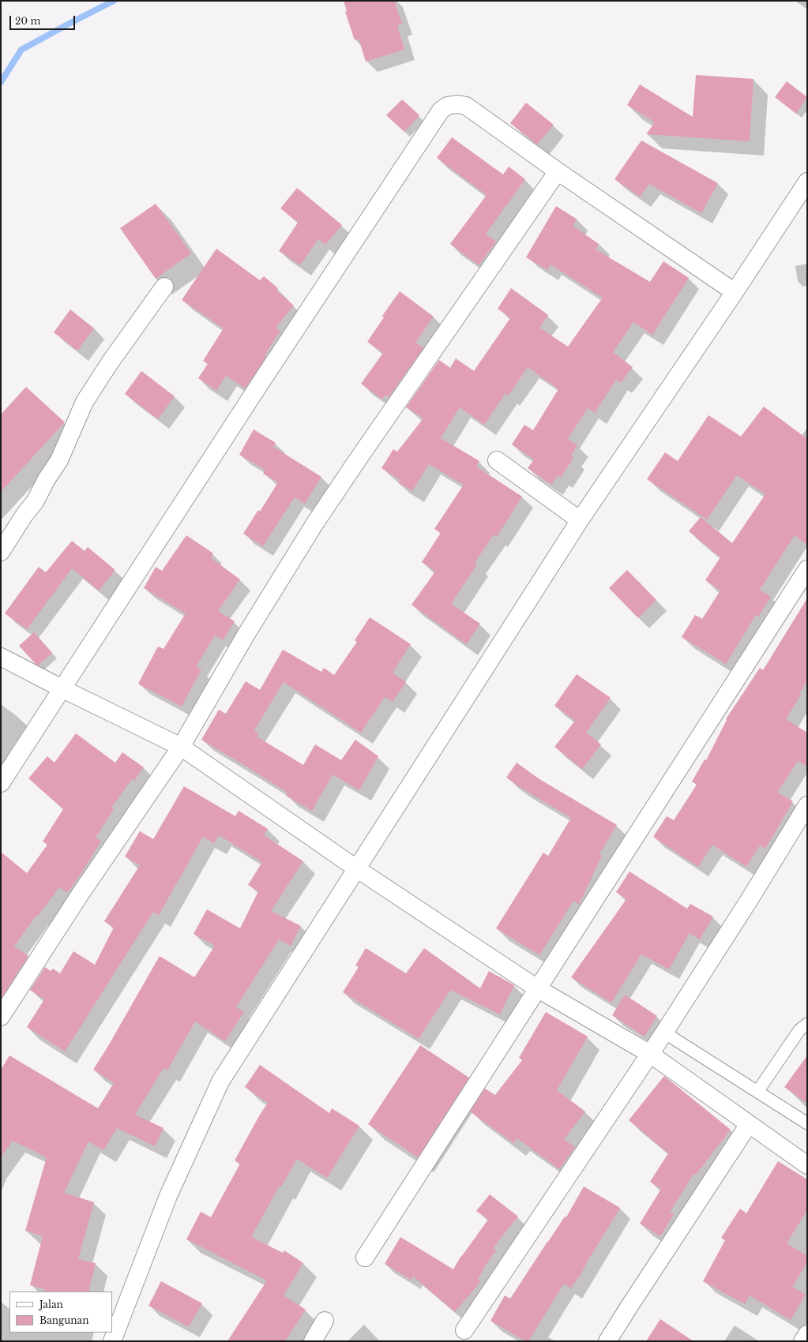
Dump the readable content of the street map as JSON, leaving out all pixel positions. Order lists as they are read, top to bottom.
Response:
{
  "legend": ["Jalan", "Bangunan"],
  "scale_bar": "20 m"
}
